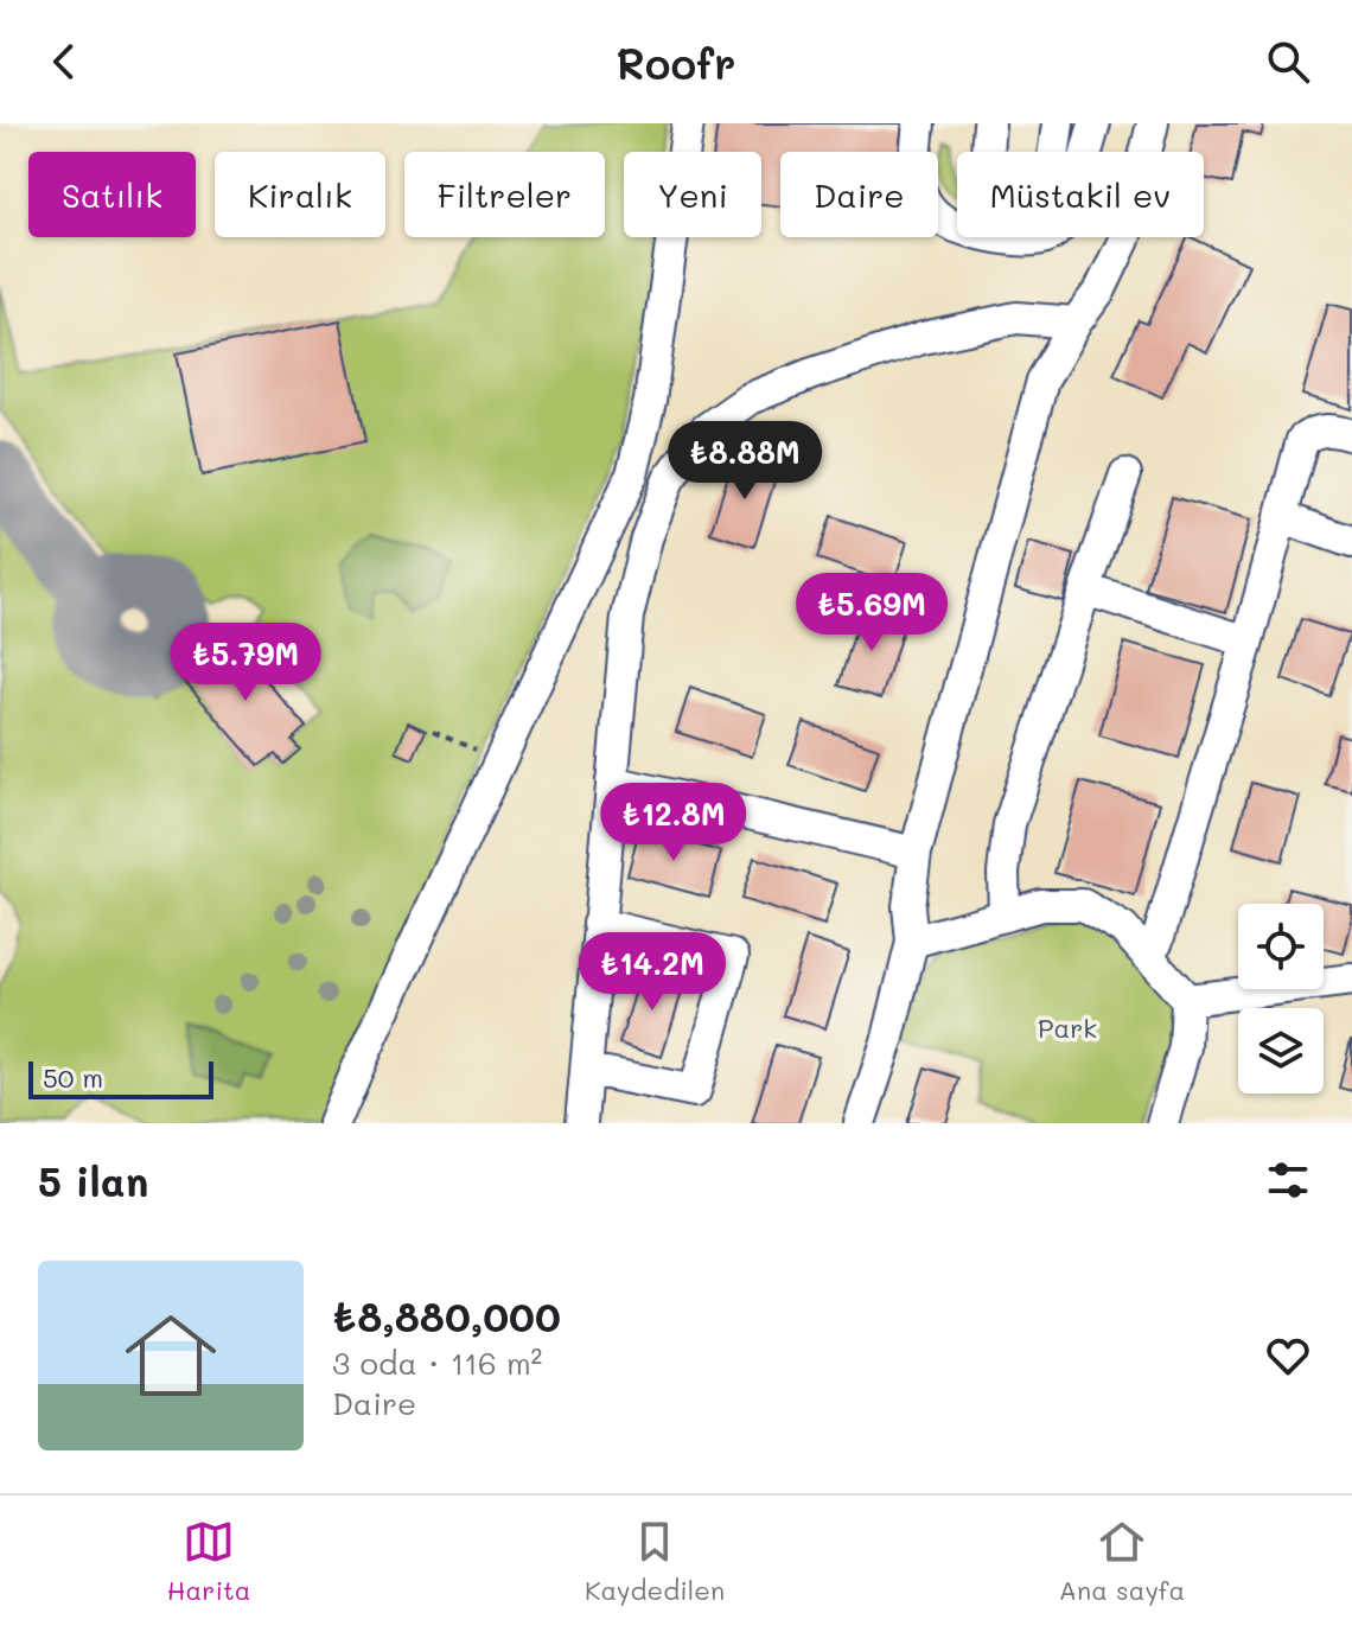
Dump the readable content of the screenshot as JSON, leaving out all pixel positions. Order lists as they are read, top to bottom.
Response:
{
  "parks": ["Park"],
  "scale_bar": "50 m",
  "page": {
    "header": "Roofr",
    "chip": [
      "Satılık",
      "Kiralık",
      "Filtreler",
      "Yeni",
      "Daire",
      "Müstakil ev"
    ],
    "price": [
      "₺8.88M",
      "₺5.69M",
      "₺5.79M",
      "₺12.8M",
      "₺14.2M"
    ],
    "scale": "50 m",
    "heading": "5 ilan",
    "list": [
      {
        "name": "₺8,880,000",
        "note": "3 oda · 116 m² · Daire"
      }
    ],
    "tabs": ["Harita", "Kaydedilen", "Ana sayfa"]
  }
}
